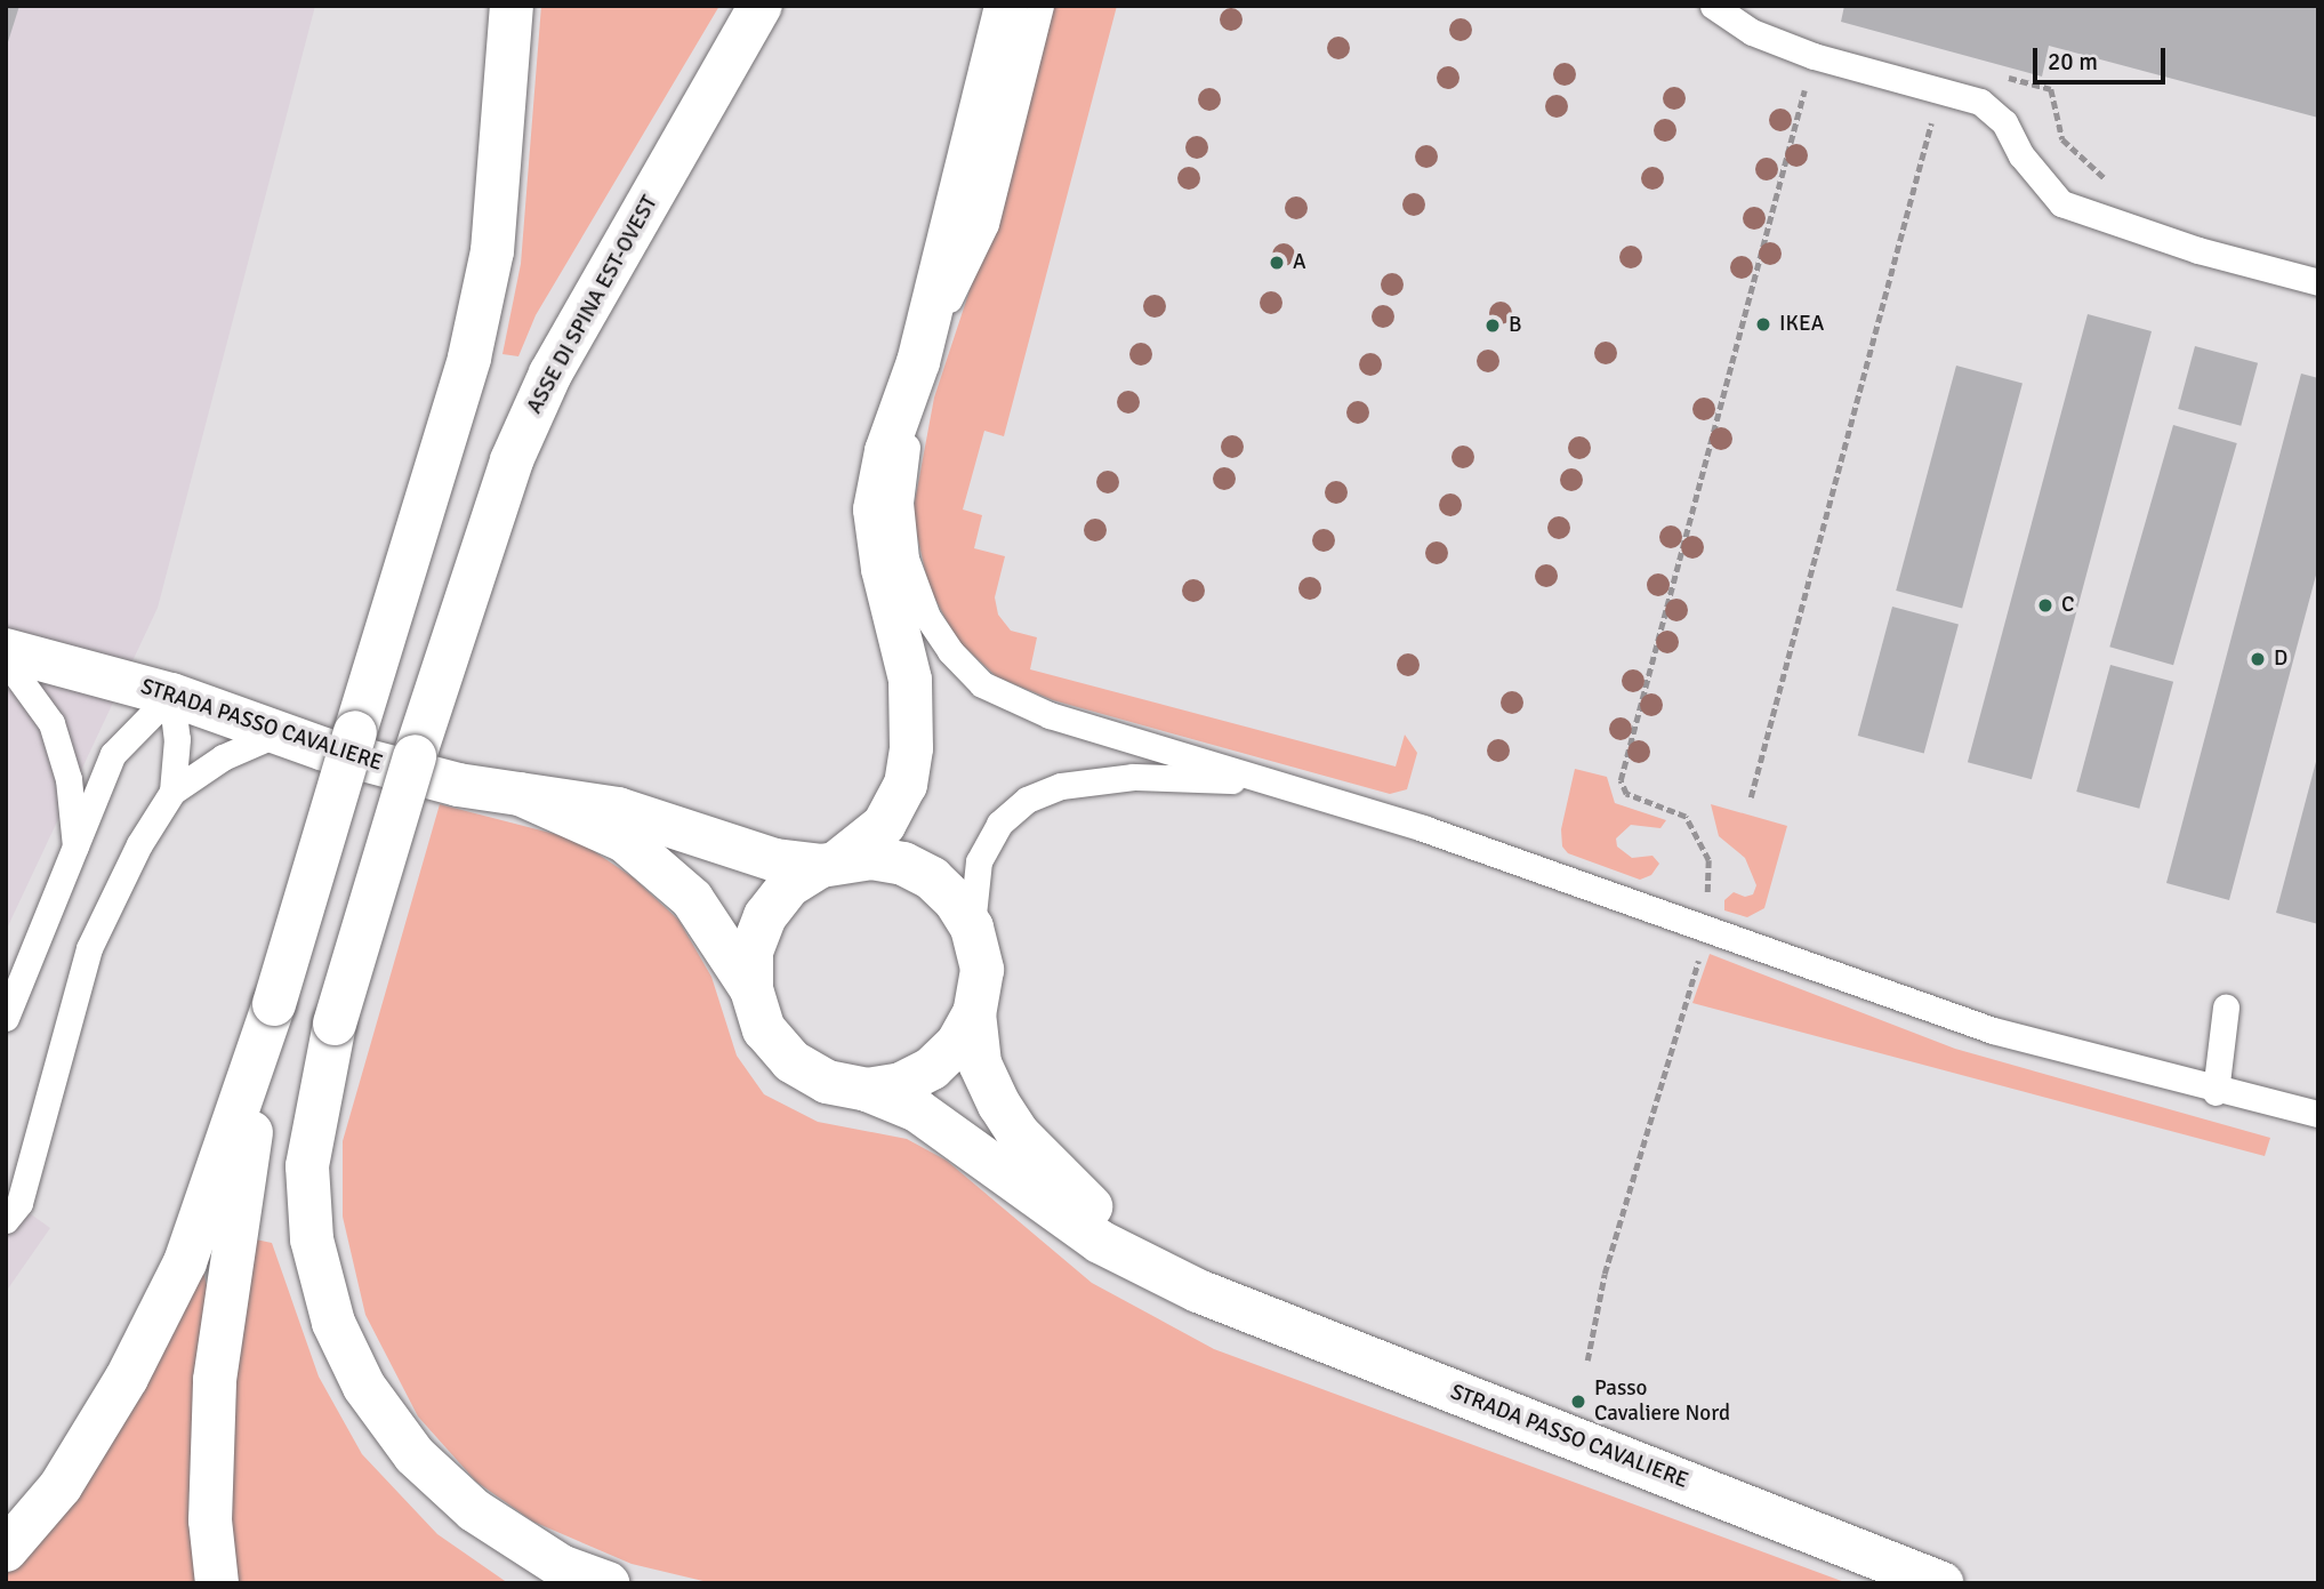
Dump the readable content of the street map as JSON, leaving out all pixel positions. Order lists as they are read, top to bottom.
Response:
{
  "streets": {
    "main road": ["ASSE DI SPINA EST-OVEST", "STRADA PASSO CAVALIERE"]
  },
  "places": [
    "A",
    "IKEA",
    "B",
    "C",
    "D",
    "Passo Cavaliere Nord"
  ],
  "scale_bar": "20 m"
}
